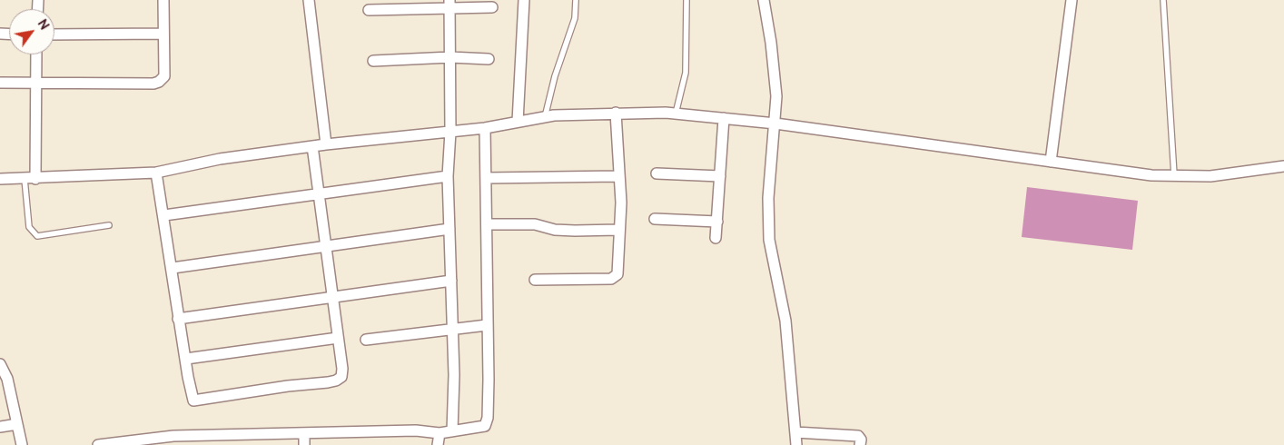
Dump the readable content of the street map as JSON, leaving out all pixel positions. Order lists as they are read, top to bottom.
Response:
{
  "north": "top right"
}
